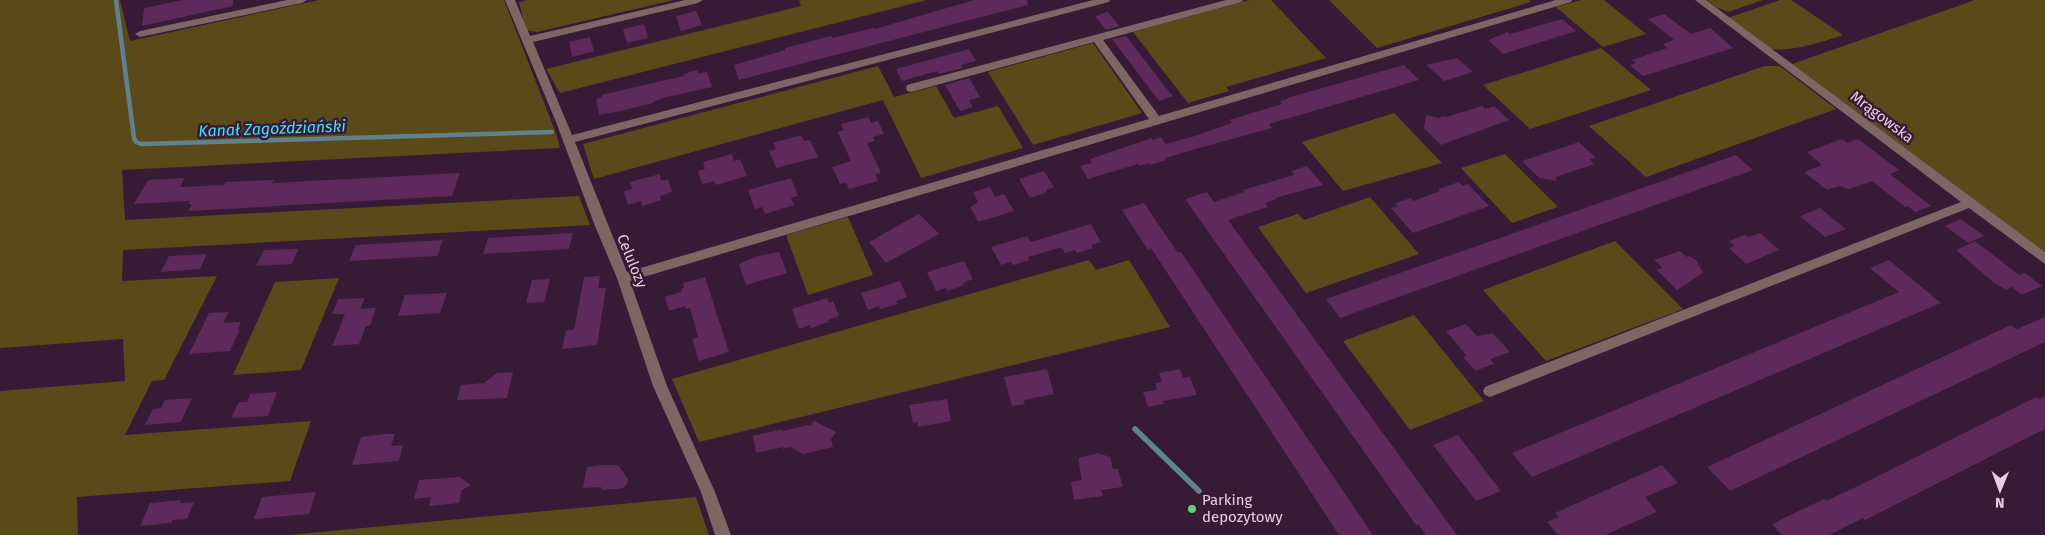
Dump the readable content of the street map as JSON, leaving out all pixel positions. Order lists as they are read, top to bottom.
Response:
{
  "streets": {
    "street": ["Mrągowska", "Celulozy"]
  },
  "water": ["Kanał Zagoździański"],
  "places": ["Parking depozytowy"],
  "north": "bottom"
}
